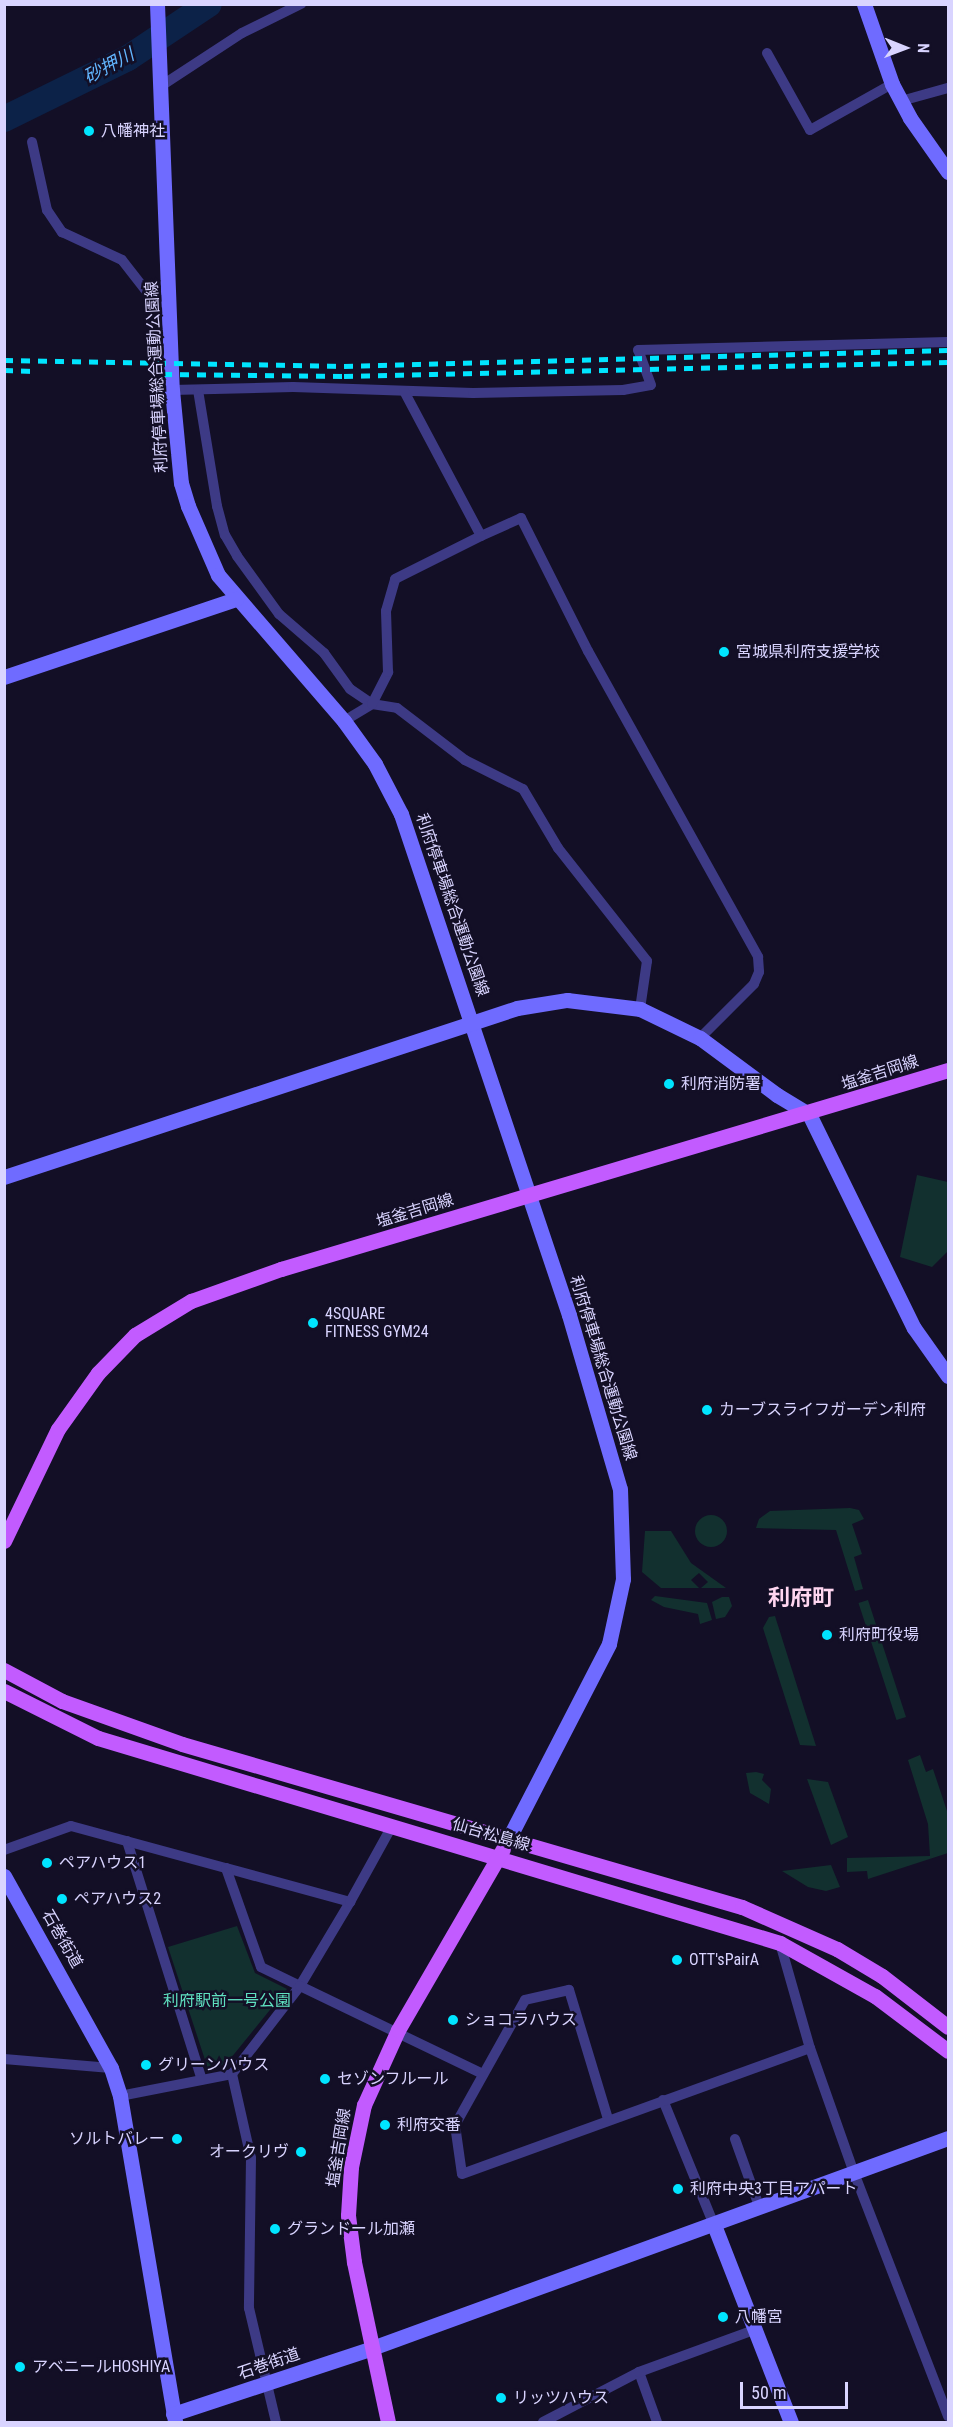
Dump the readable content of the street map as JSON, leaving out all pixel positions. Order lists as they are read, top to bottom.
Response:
{
  "streets": {
    "main road": ["塩釜吉岡線", "仙台松島線"],
    "street": ["利府停車場総合運動公園線", "石巻街道"]
  },
  "crossings": [
    ["利府停車場総合運動公園線", "塩釜吉岡線"],
    ["利府停車場総合運動公園線", "仙台松島線"],
    ["塩釜吉岡線", "仙台松島線"],
    ["塩釜吉岡線", "石巻街道"]
  ],
  "districts": ["利府町"],
  "water": ["砂押川"],
  "parks": ["利府駅前一号公園"],
  "places": [
    "八幡神社",
    "宮城県利府支援学校",
    "利府消防署",
    "4SQUARE FITNESS GYM24",
    "カーブスライフガーデン利府",
    "利府町役場",
    "ペアハウス1",
    "ペアハウス2",
    "OTT'sPairA",
    "ショコラハウス",
    "グリーンハウス",
    "セゾンフルール",
    "利府交番",
    "ソルトバレー",
    "オークリヴ",
    "利府中央3丁目アパート",
    "グランドール加瀬",
    "八幡宮",
    "アベニールHOSHIYA",
    "リッツハウス"
  ],
  "scale_bar": "50 m",
  "north": "right"
}
